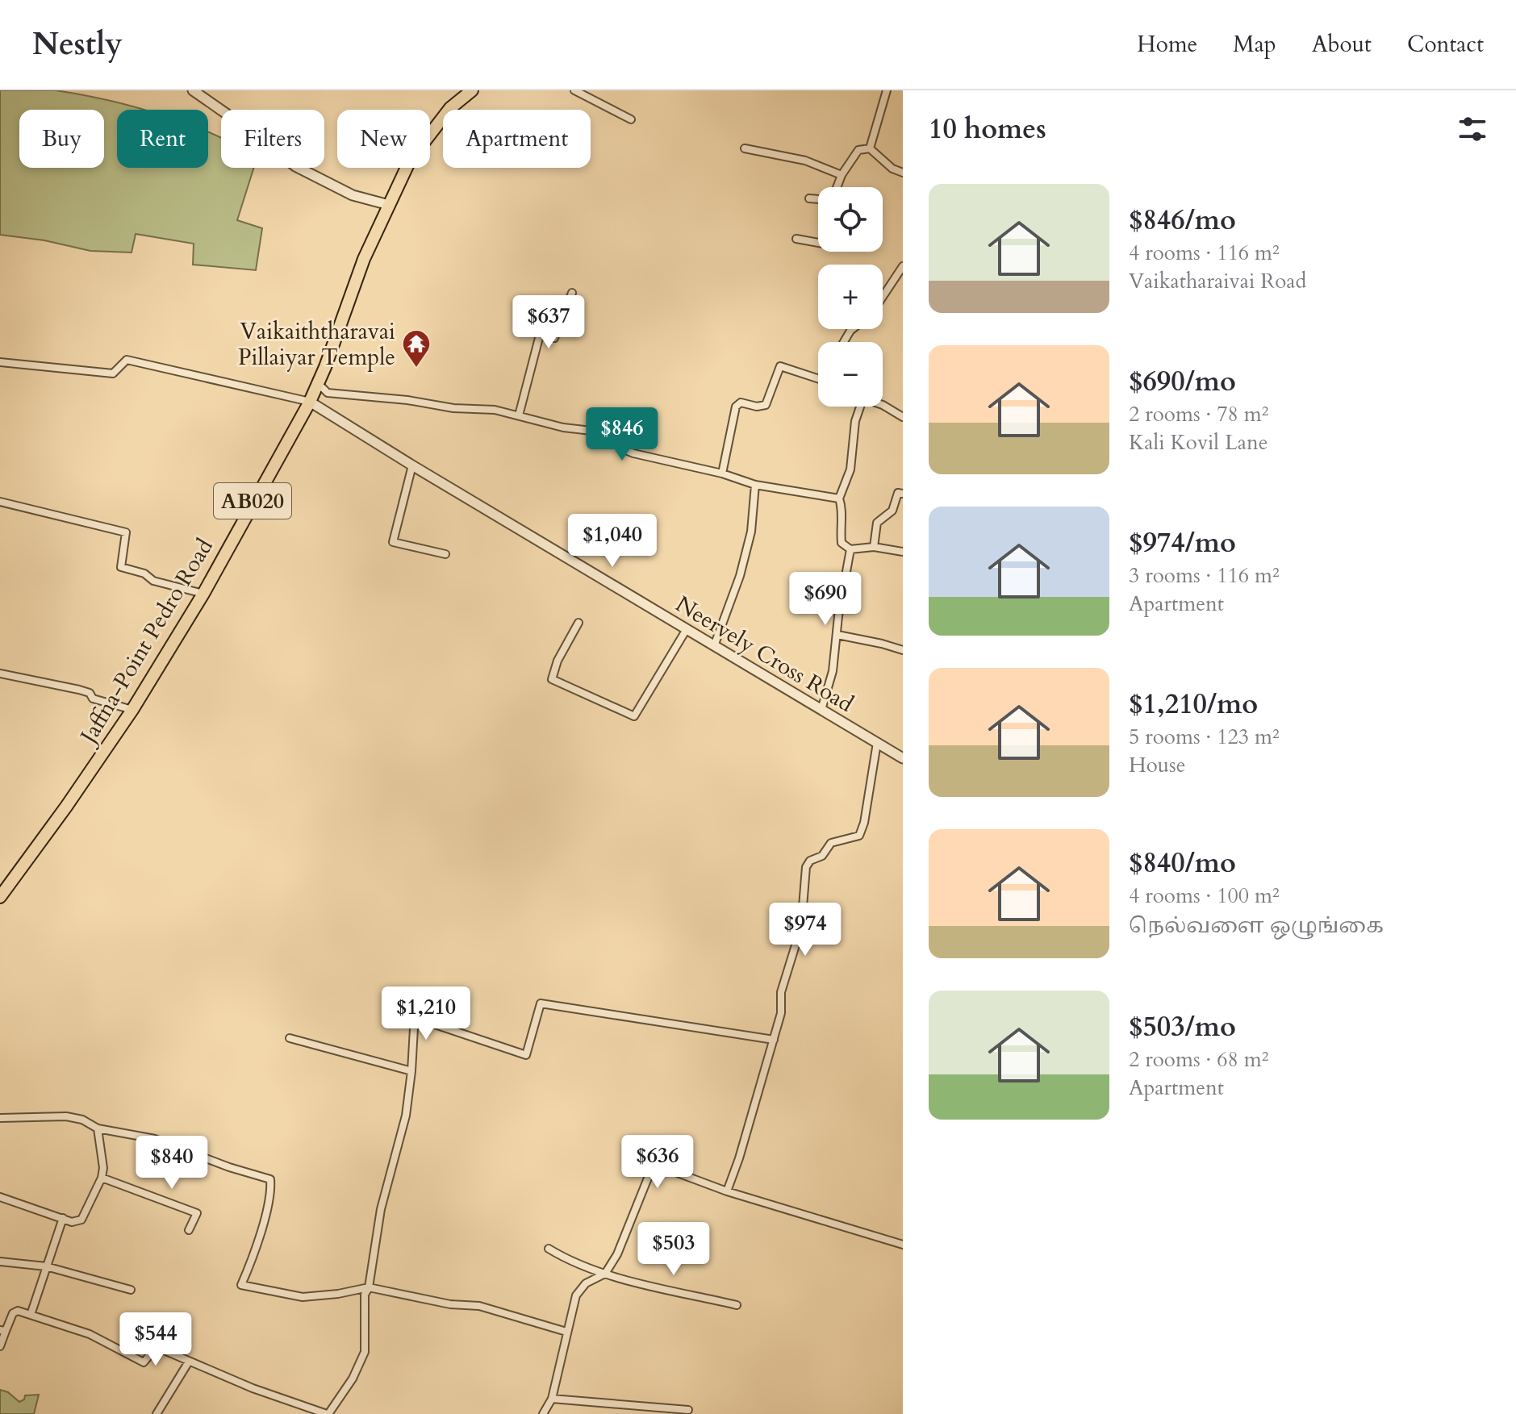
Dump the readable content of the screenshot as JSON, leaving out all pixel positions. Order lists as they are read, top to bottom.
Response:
{
  "streets": {
    "main road": ["AB020", "Jaffna-Point Pedro Road"],
    "street": ["Neervely Cross Road"]
  },
  "crossings": [
    ["Jaffna-Point Pedro Road", "Neervely Cross Road"]
  ],
  "places": {
    "temple": ["Vaikaiththaravai Pillaiyar Temple"]
  },
  "page": {
    "header": "Nestly",
    "nav": [
      "Home",
      "Map",
      "About",
      "Contact"
    ],
    "heading": "10 homes",
    "chip": [
      "Buy",
      "Rent",
      "Filters",
      "New",
      "Apartment"
    ],
    "list": [
      {
        "name": "$846/mo",
        "note": "4 rooms · 116 m² · Vaikatharaivai Road"
      },
      {
        "name": "$690/mo",
        "note": "2 rooms · 78 m² · Kali Kovil Lane"
      },
      {
        "name": "$974/mo",
        "note": "3 rooms · 116 m² · Apartment"
      },
      {
        "name": "$1,210/mo",
        "note": "5 rooms · 123 m² · House"
      },
      {
        "name": "$840/mo",
        "note": "4 rooms · 100 m² · நெல்வளை ஒழுங்கை"
      },
      {
        "name": "$503/mo",
        "note": "2 rooms · 68 m² · Apartment"
      }
    ],
    "map_buttons": ["+", "−"],
    "price": [
      "$637",
      "$846",
      "$1,040",
      "$690",
      "$974",
      "$1,210",
      "$636",
      "$840",
      "$503",
      "$544"
    ]
  }
}
